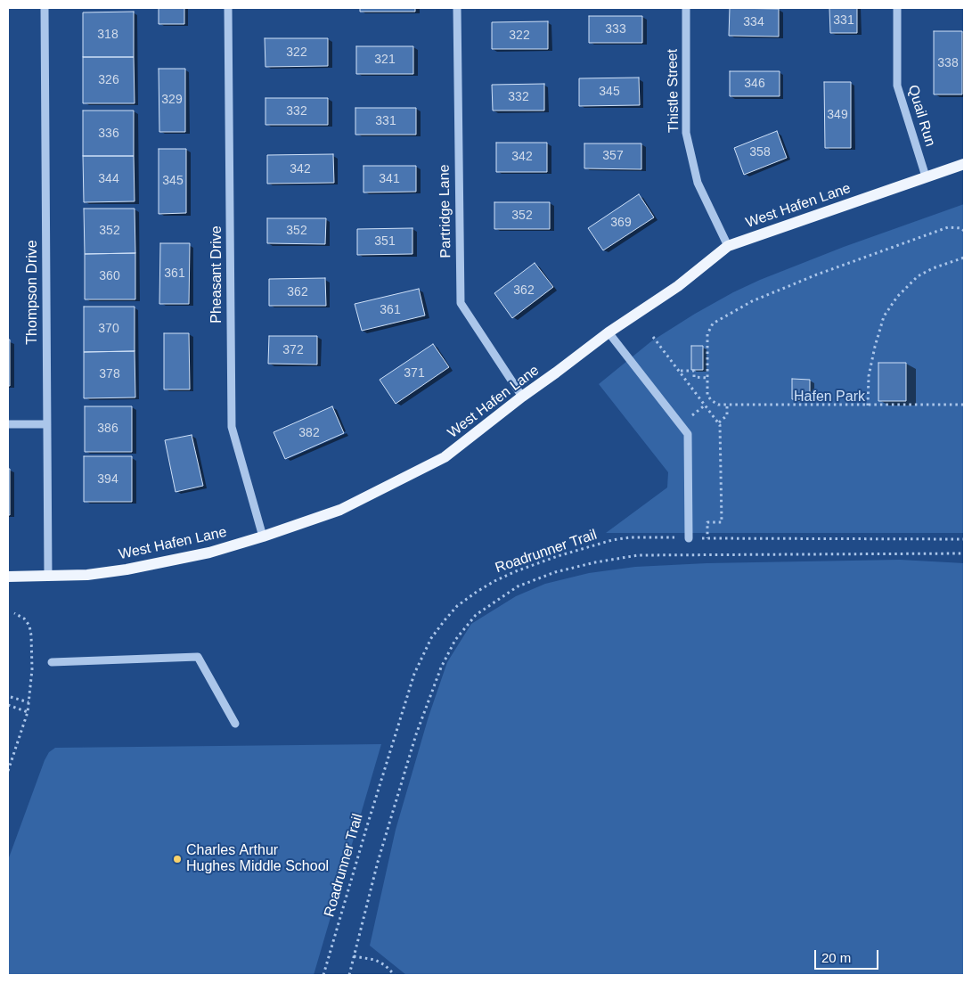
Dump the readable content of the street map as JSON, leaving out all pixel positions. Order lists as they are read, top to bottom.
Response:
{
  "streets": {
    "main road": ["West Hafen Lane"],
    "street": [
      "Thistle Street",
      "Quail Run",
      "Partridge Lane",
      "Pheasant Drive",
      "Thompson Drive"
    ],
    "path": ["Roadrunner Trail"]
  },
  "crossings": [
    ["Thistle Street", "West Hafen Lane"],
    ["Quail Run", "West Hafen Lane"],
    ["West Hafen Lane", "Partridge Lane"],
    ["West Hafen Lane", "Pheasant Drive"],
    ["West Hafen Lane", "Thompson Drive"]
  ],
  "parks": ["Hafen Park"],
  "places": ["Charles Arthur Hughes Middle School"],
  "house_numbers": [
    "331",
    "334",
    "333",
    "318",
    "322",
    "322",
    "321",
    "338",
    "326",
    "346",
    "345",
    "332",
    "329",
    "332",
    "349",
    "331",
    "336",
    "358",
    "357",
    "342",
    "342",
    "344",
    "341",
    "345",
    "352",
    "369",
    "352",
    "352",
    "351",
    "361",
    "360",
    "362",
    "362",
    "361",
    "370",
    "372",
    "371",
    "378",
    "386",
    "382",
    "394"
  ],
  "scale_bar": "20 m"
}
